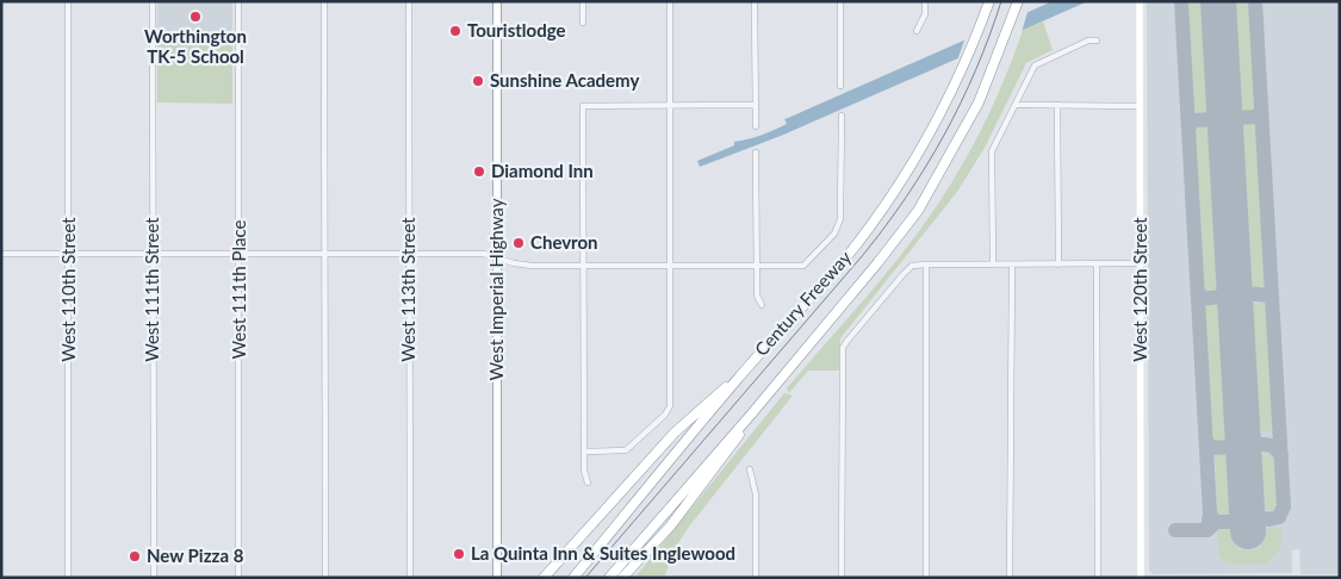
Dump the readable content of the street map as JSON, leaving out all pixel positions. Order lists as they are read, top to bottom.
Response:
{
  "streets": {
    "highway": ["Century Freeway"],
    "main road": ["West Imperial Highway", "West 120th Street"],
    "street": [
      "West 110th Street",
      "West 111th Street",
      "West 111th Place",
      "West 113th Street"
    ]
  },
  "places": [
    "Worthington TK-5 School",
    "Touristlodge",
    "Sunshine Academy",
    "Diamond Inn",
    "Chevron",
    "La Quinta Inn & Suites Inglewood",
    "New Pizza 8"
  ]
}
